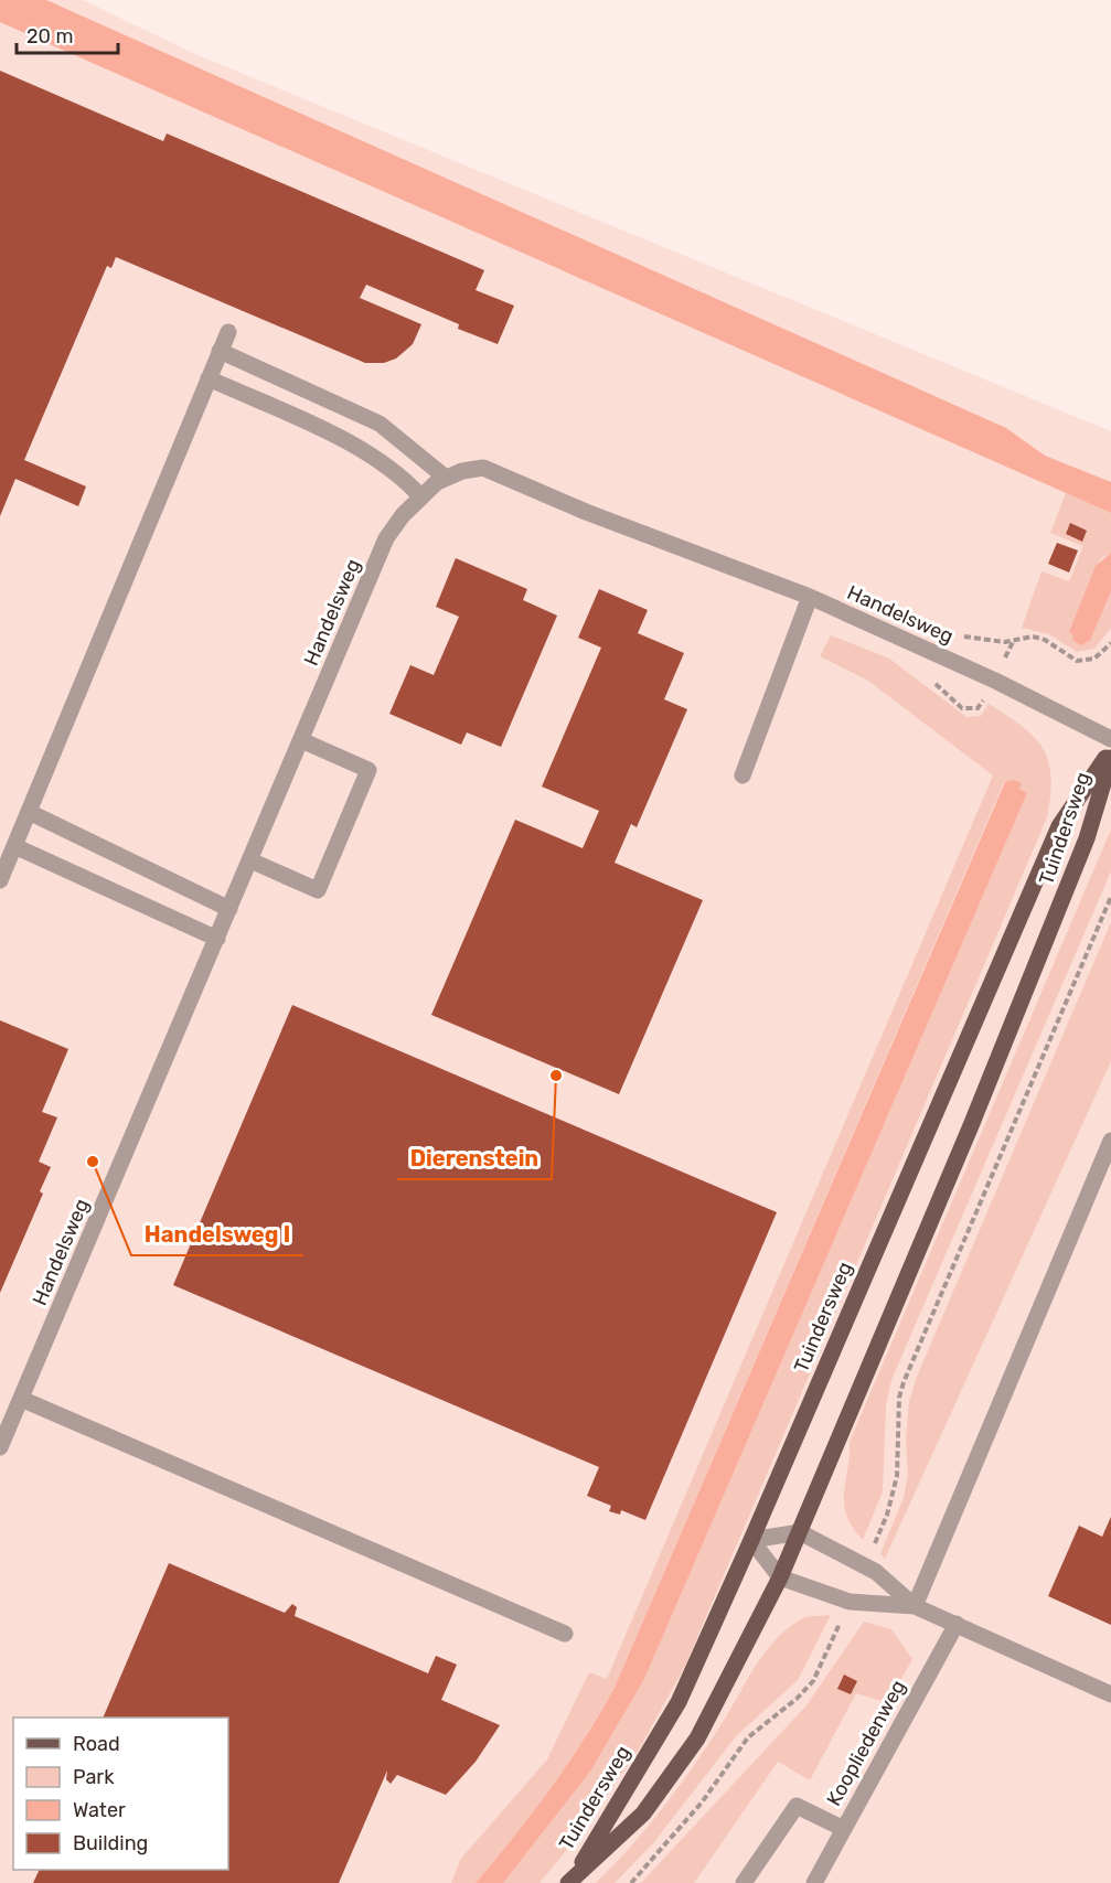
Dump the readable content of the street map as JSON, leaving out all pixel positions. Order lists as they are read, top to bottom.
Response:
{
  "streets": {
    "main road": ["Tuindersweg"],
    "street": ["Handelsweg", "Koopliedenweg"]
  },
  "places": ["Dierenstein", "Handelsweg I"],
  "legend": [
    "Road",
    "Park",
    "Water",
    "Building"
  ],
  "scale_bar": "20 m"
}
